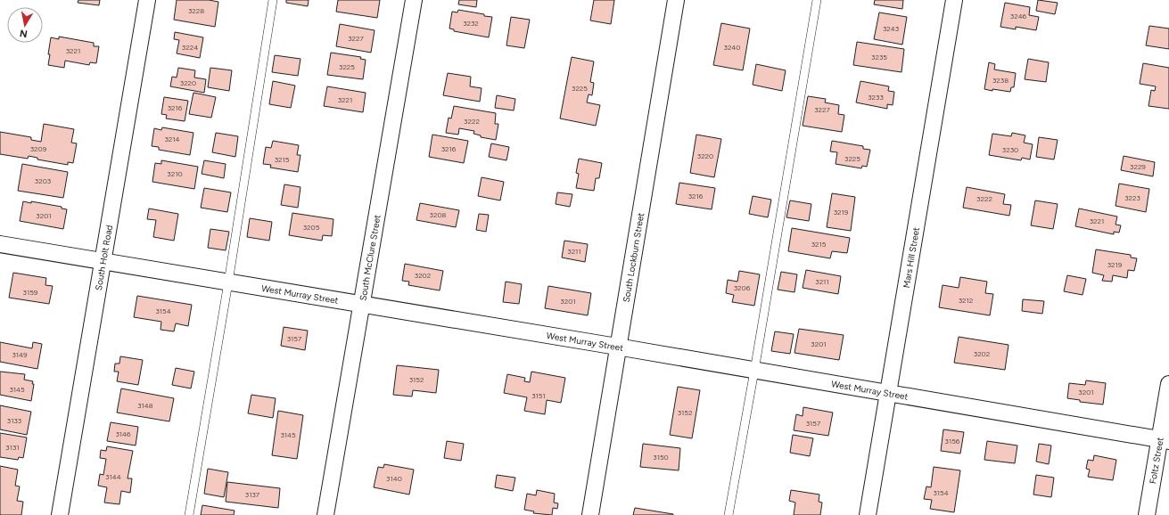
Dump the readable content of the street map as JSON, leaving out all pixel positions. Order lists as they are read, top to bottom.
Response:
{
  "streets": {
    "street": [
      "South Holt Road",
      "South McClure Street",
      "South Lockburn Street",
      "Mars Hill Street",
      "West Murray Street",
      "Foltz Street"
    ]
  },
  "crossings": [
    ["South Holt Road", "West Murray Street"],
    ["South McClure Street", "West Murray Street"],
    ["South Lockburn Street", "West Murray Street"],
    ["Mars Hill Street", "West Murray Street"],
    ["West Murray Street", "Foltz Street"]
  ],
  "house_numbers": [
    "3228",
    "3246",
    "3232",
    "3243",
    "3227",
    "3224",
    "3240",
    "3221",
    "3235",
    "3225",
    "3238",
    "3220",
    "3225",
    "3233",
    "3221",
    "3216",
    "3227",
    "3222",
    "3214",
    "3209",
    "3216",
    "3230",
    "3220",
    "3225",
    "3215",
    "3229",
    "3210",
    "3203",
    "3216",
    "3223",
    "3222",
    "3219",
    "3208",
    "3201",
    "3221",
    "3205",
    "3215",
    "3211",
    "3219",
    "3202",
    "3211",
    "3206",
    "3159",
    "3212",
    "3201",
    "3154",
    "3157",
    "3201",
    "3202",
    "3149",
    "3152",
    "3145",
    "3201",
    "3151",
    "3148",
    "3152",
    "3133",
    "3157",
    "3146",
    "3145",
    "3156",
    "3131",
    "3150",
    "3144",
    "3140",
    "3154",
    "3137"
  ],
  "north": "bottom"
}
